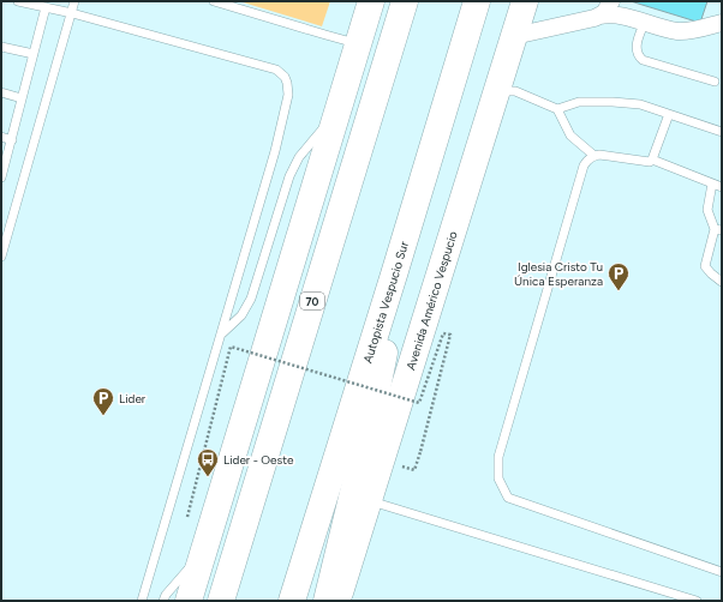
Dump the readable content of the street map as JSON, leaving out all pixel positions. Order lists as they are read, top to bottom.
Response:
{
  "streets": {
    "main road": ["70", "Autopista Vespucio Sur", "Avenida Américo Vespucio"]
  },
  "places": {
    "parking": ["Iglesia Cristo Tu Única Esperanza", "Lider"],
    "bus stop": ["Lider - Oeste"]
  }
}
